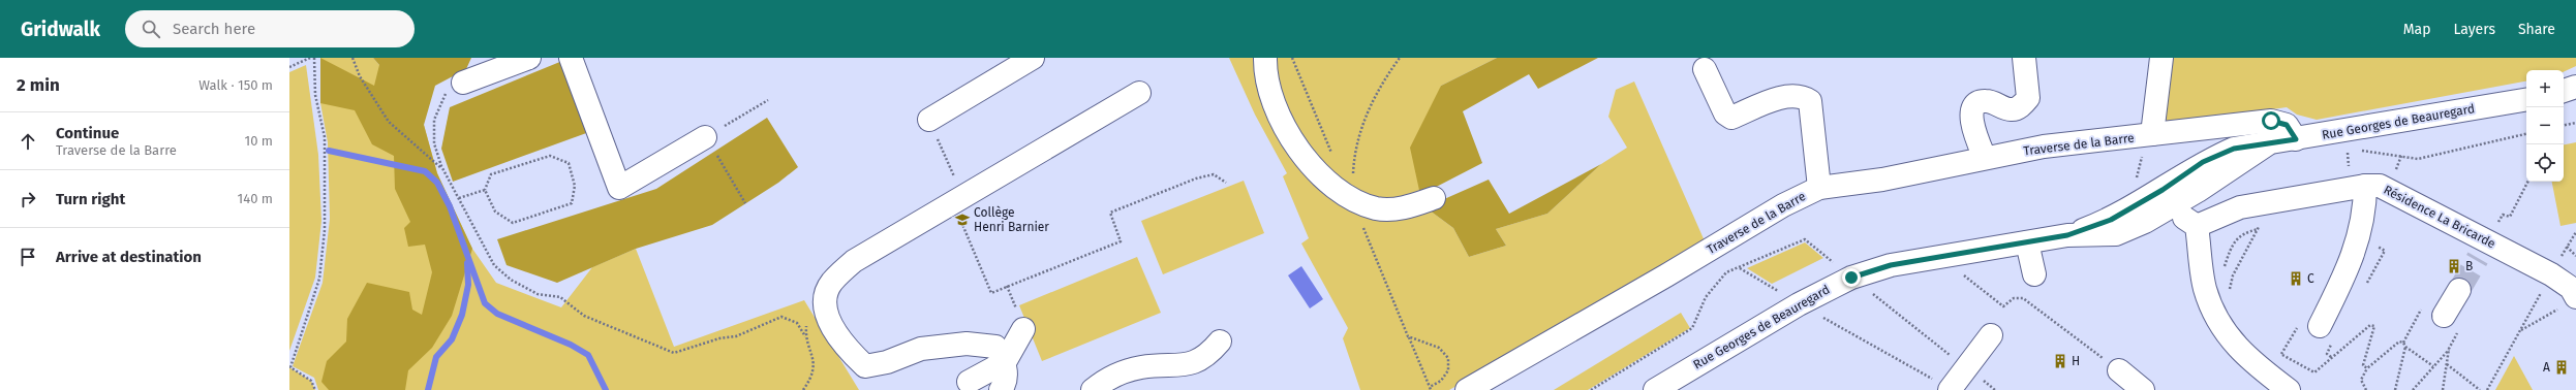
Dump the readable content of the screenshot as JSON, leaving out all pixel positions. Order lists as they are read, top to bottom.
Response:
{
  "streets": {
    "street": ["Rue Georges de Beauregard", "Traverse de la Barre", "Résidence La Bricarde"]
  },
  "crossings": [
    ["Rue Georges de Beauregard", "Traverse de la Barre"]
  ],
  "places": {
    "school or university": ["Collège Henri Barnier"],
    "building": [
      "B",
      "C",
      "H",
      "A"
    ]
  },
  "page": {
    "header": "Gridwalk",
    "search": "Search here",
    "nav": ["Map", "Layers", "Share"],
    "heading": ["2 min", "Walk · 150 m"],
    "map_buttons": ["+", "−"],
    "list": [
      ["Continue", "Traverse de la Barre", "10 m"],
      ["Turn right", "140 m"],
      "Arrive at destination"
    ]
  }
}
